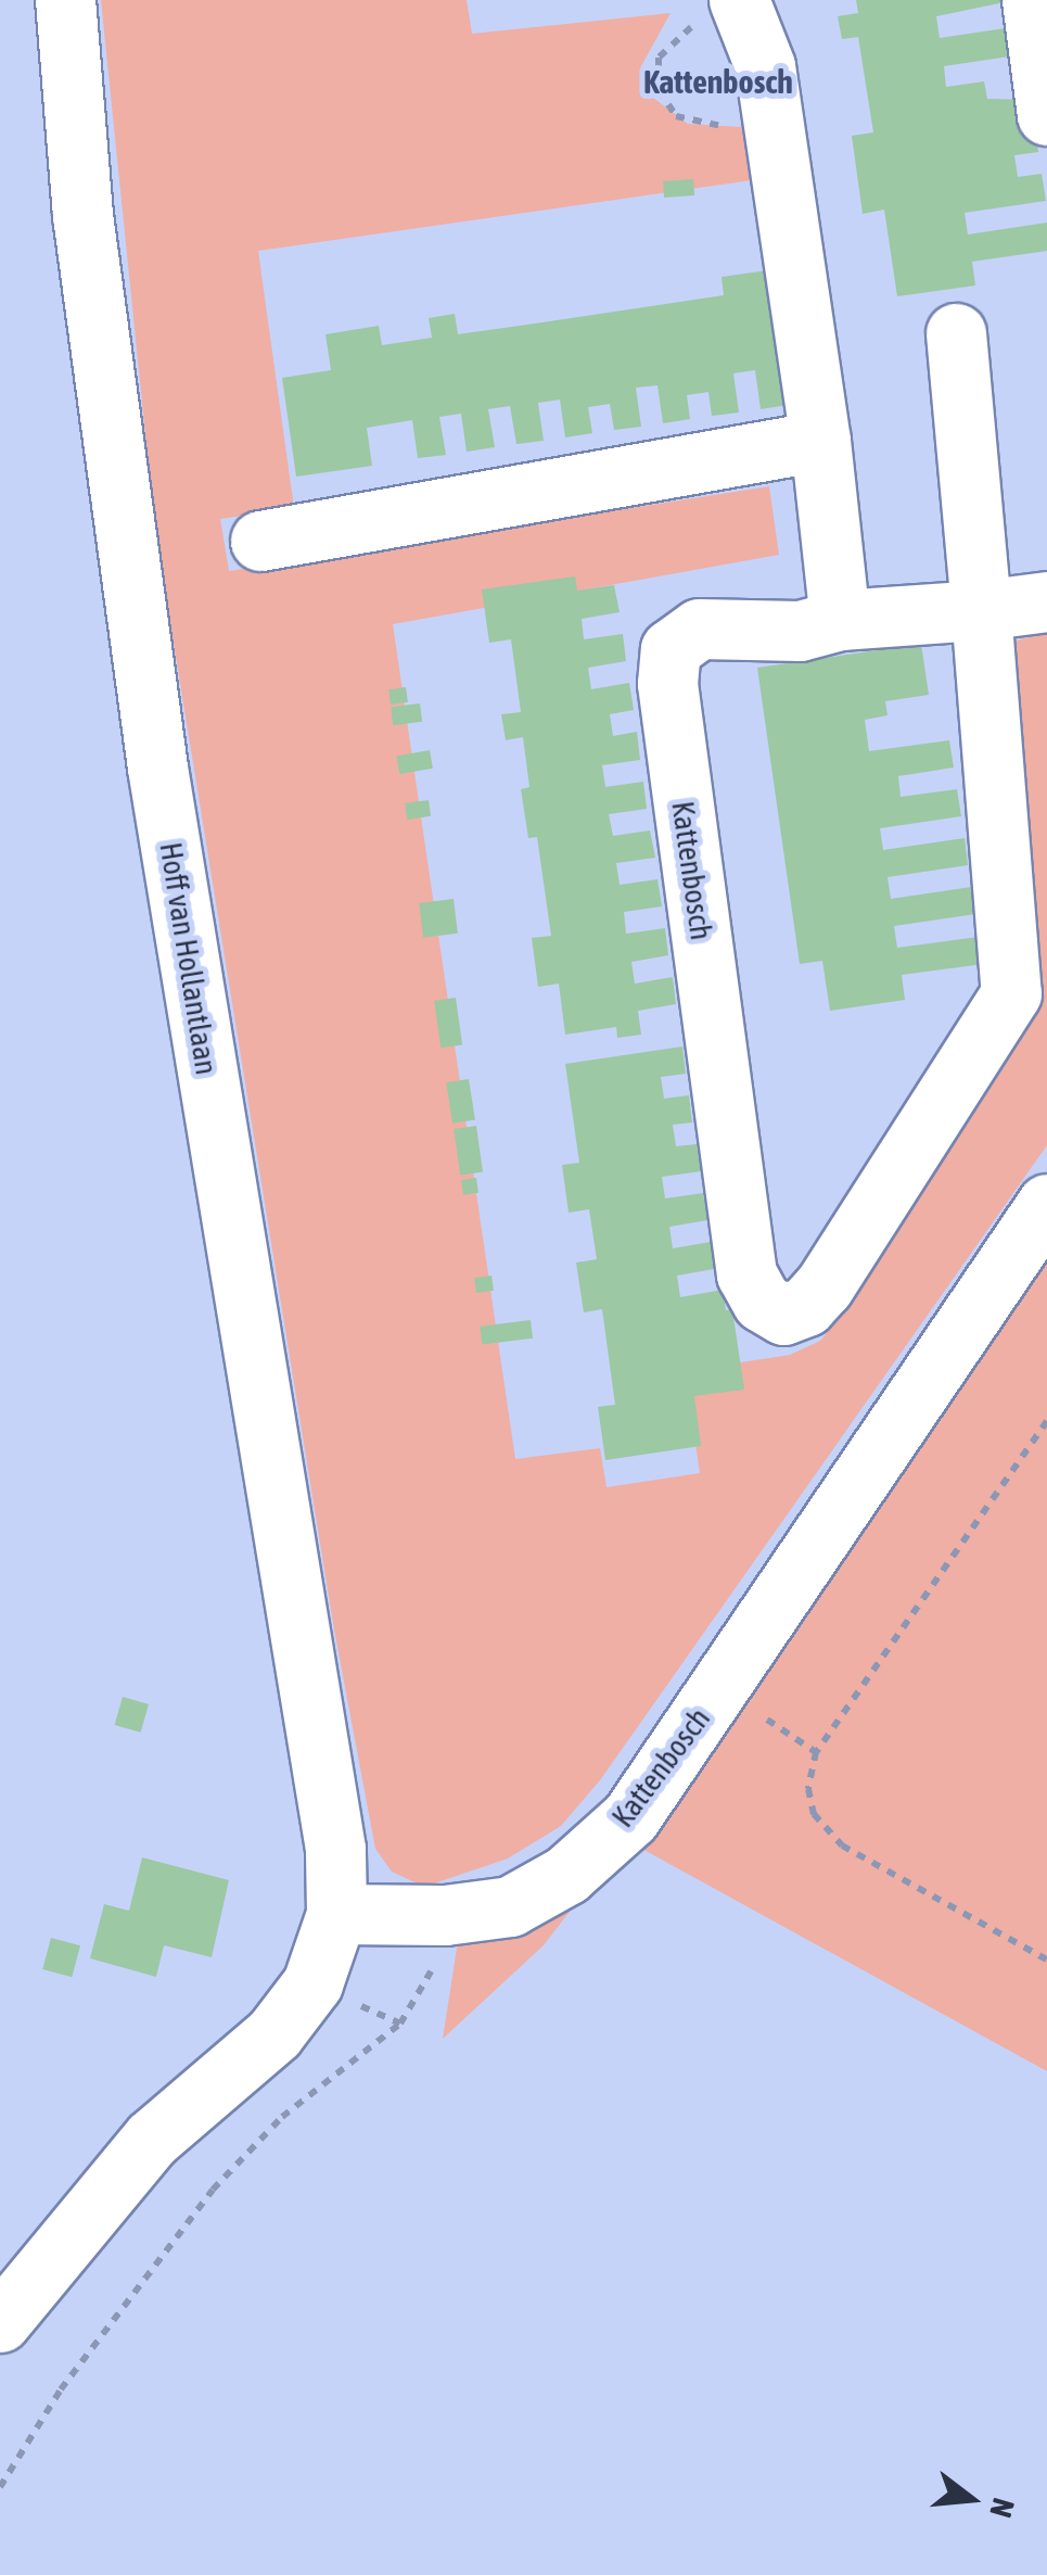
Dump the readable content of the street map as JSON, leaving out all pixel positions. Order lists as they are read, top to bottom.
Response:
{
  "streets": {
    "street": ["Kattenbosch", "Hoff van Hollantlaan"]
  },
  "districts": ["Kattenbosch"],
  "north": "right"
}
